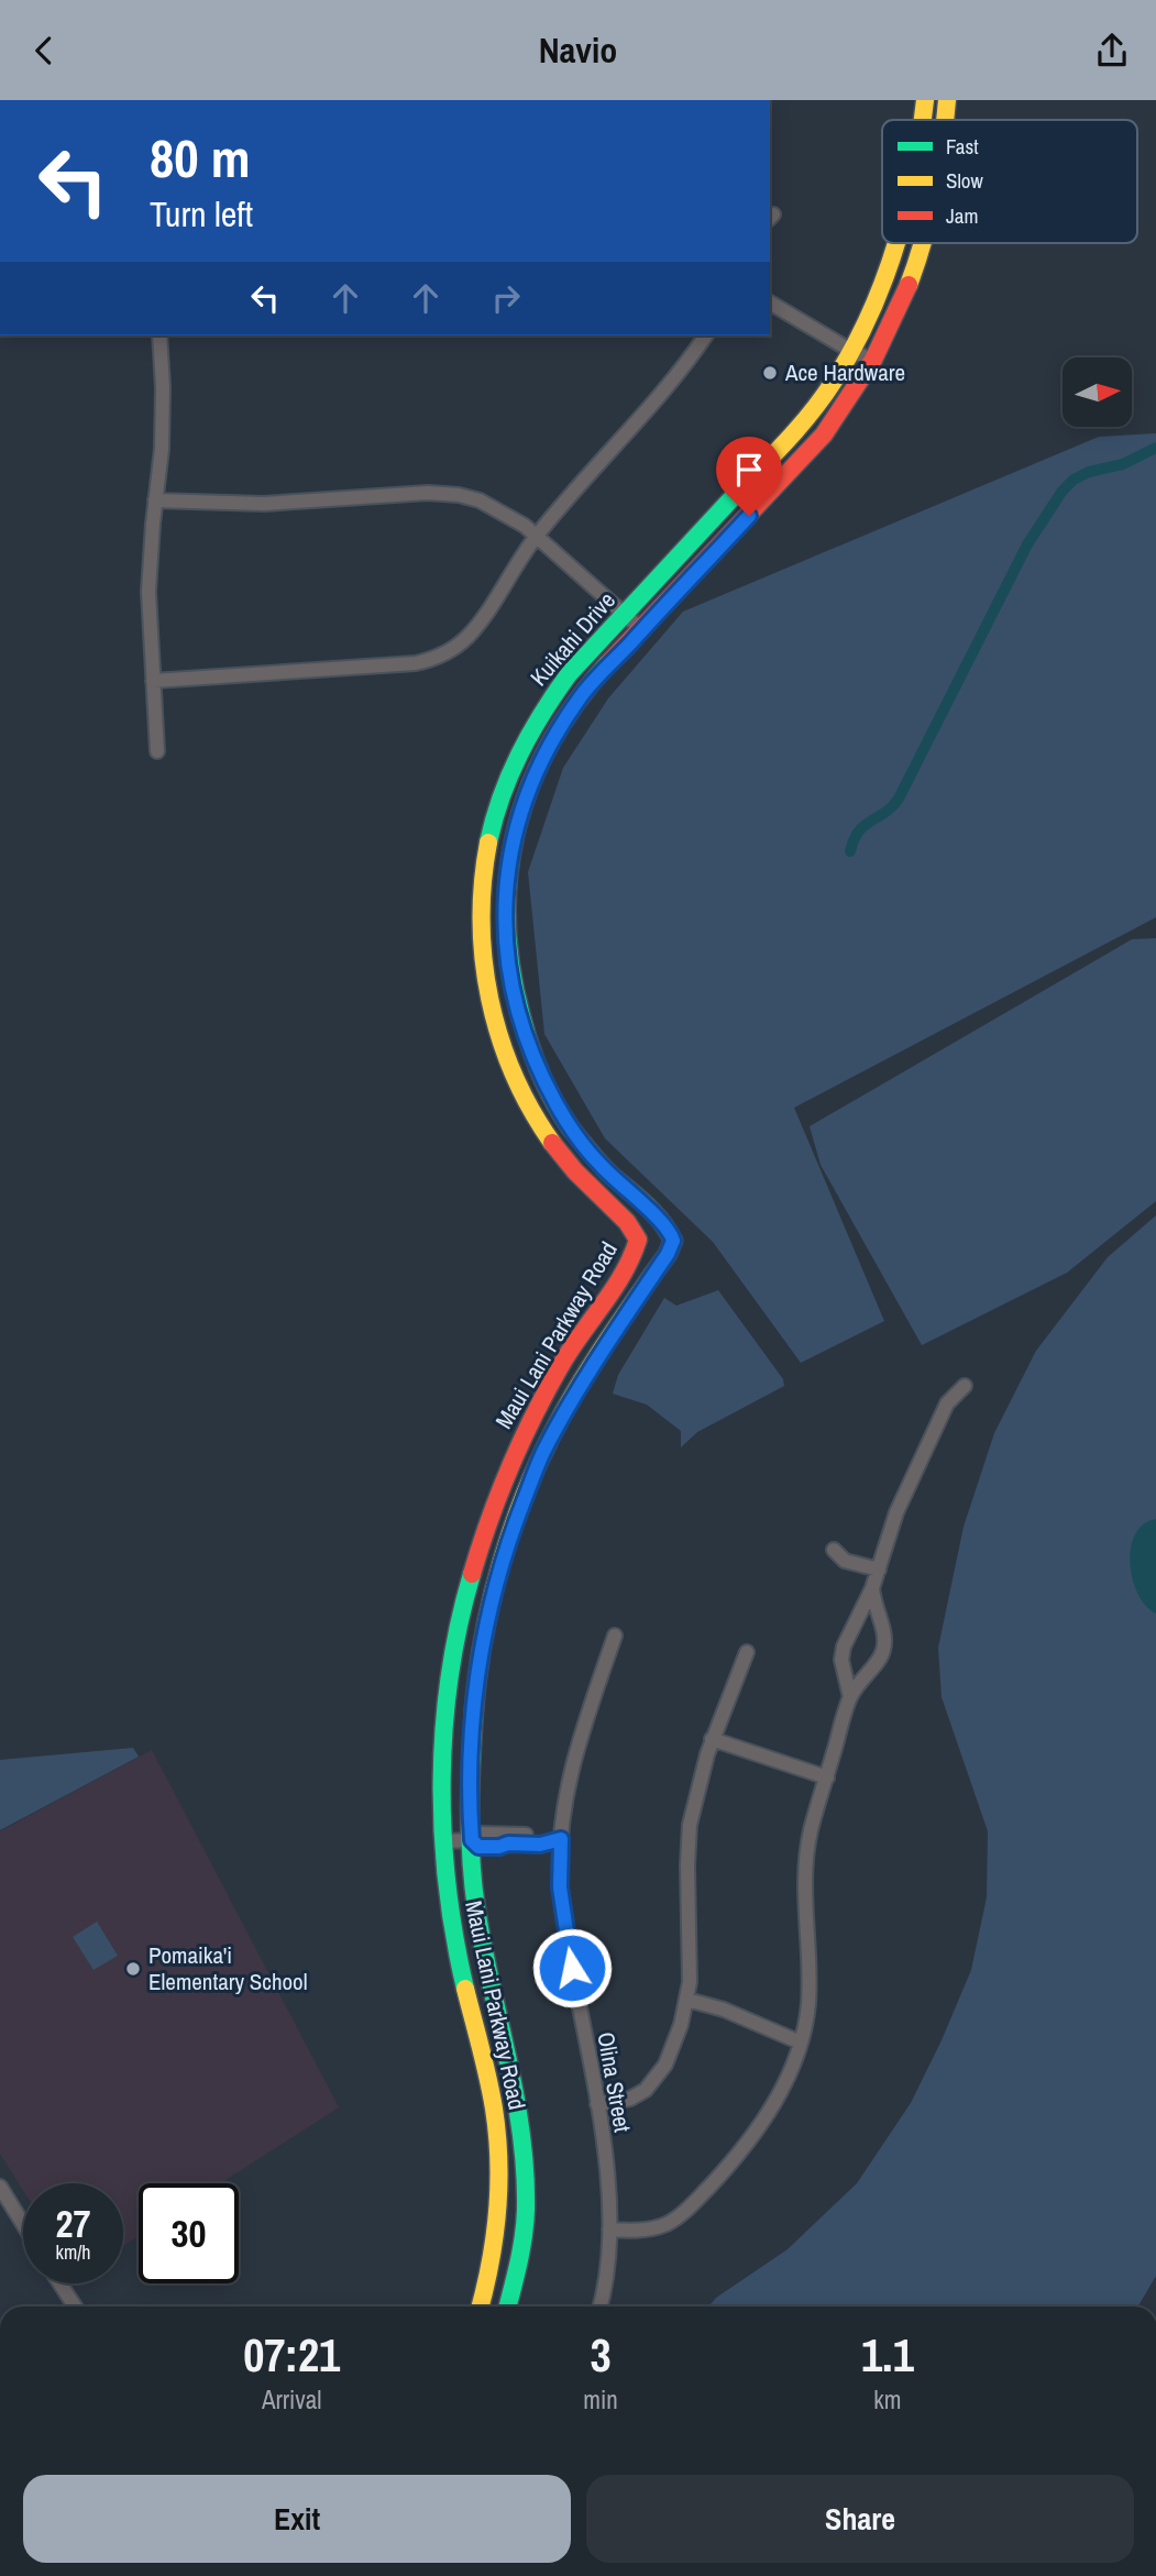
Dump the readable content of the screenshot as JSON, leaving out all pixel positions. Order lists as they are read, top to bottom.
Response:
{
  "streets": {
    "main road": ["Kuikahi Drive", "Maui Lani Parkway Road"],
    "street": ["Olina Street"]
  },
  "crossings": [
    ["Kuikahi Drive", "Maui Lani Parkway Road"]
  ],
  "places": ["Ace Hardware", "Pomaika'i Elementary School"],
  "legend": ["Fast", "Slow", "Jam"],
  "north": "right",
  "page": {
    "header": "Navio",
    "turn": ["80 m", "Turn left"],
    "speed": "27 km/h",
    "limit": "30",
    "eta": [
      "07:21",
      "Arrival",
      "3",
      "min",
      "1.1",
      "km"
    ],
    "buttons": ["Exit", "Share"]
  }
}
